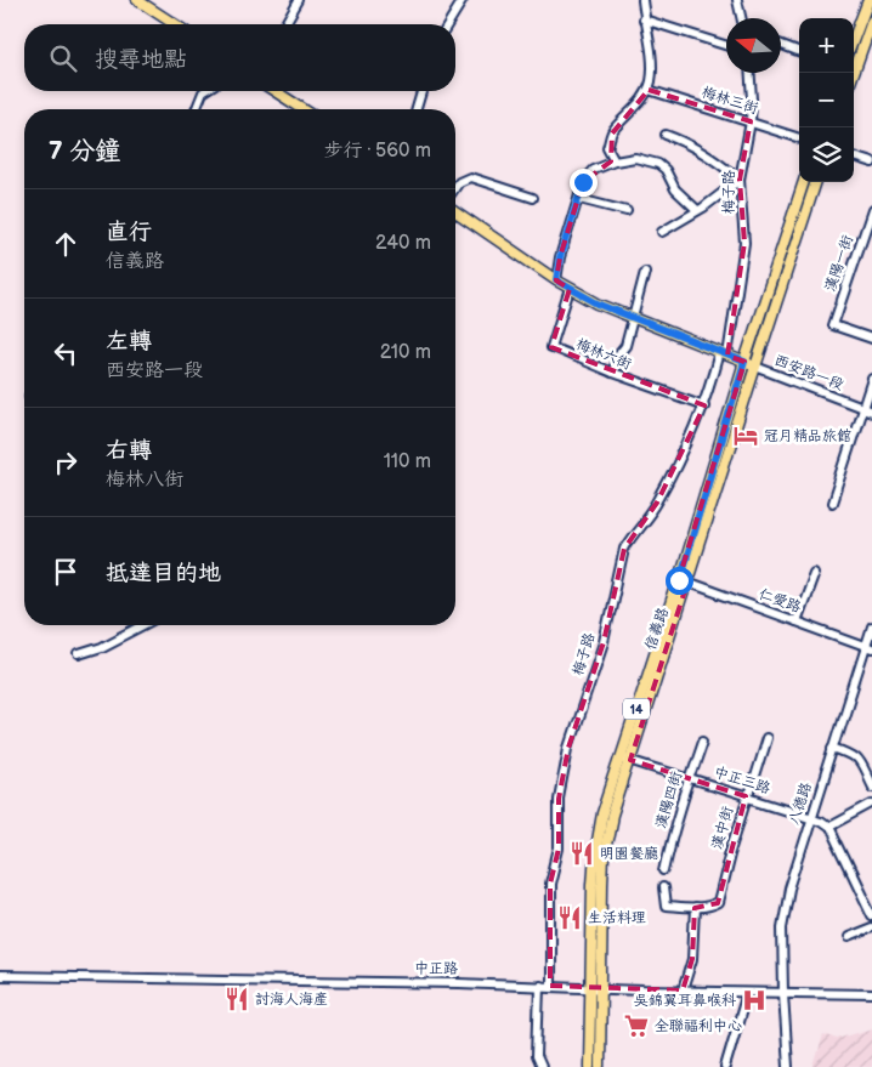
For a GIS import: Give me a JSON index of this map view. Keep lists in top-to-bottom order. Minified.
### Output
{"streets":{"main road":["西安路一段","信義路","14"],"street":["梅林三街","梅子路","漢陽一街","梅林六街","仁愛路","中正三路","漢陽四街","八德路","漢中街","中正路"]},"crossings":[["梅林三街","梅子路"],["梅子路","梅林六街"],["梅子路","西安路一段"],["梅子路","中正路"],["梅林六街","西安路一段"],["西安路一段","信義路"],["仁愛路","信義路"],["仁愛路","八德路"],["信義路","中正三路"],["信義路","中正路"],["中正三路","漢陽四街"],["中正三路","八德路"],["中正三路","漢中街"],["八德路","中正路"]],"places":{"hotel":["冠月精品旅館"],"restaurant":["明園餐廳","生活料理","討海人海產"],"hospital":["吳錦翼耳鼻喉科"],"supermarket":["全聯福利中心"]},"north":"left","page":{"map_buttons":["+","−"],"search":"搜尋地點","heading":["7 分鐘","步行 · 560 m"],"list":[["直行","信義路","240 m"],["左轉","西安路一段","210 m"],["右轉","梅林八街","110 m"],"抵達目的地"]}}
